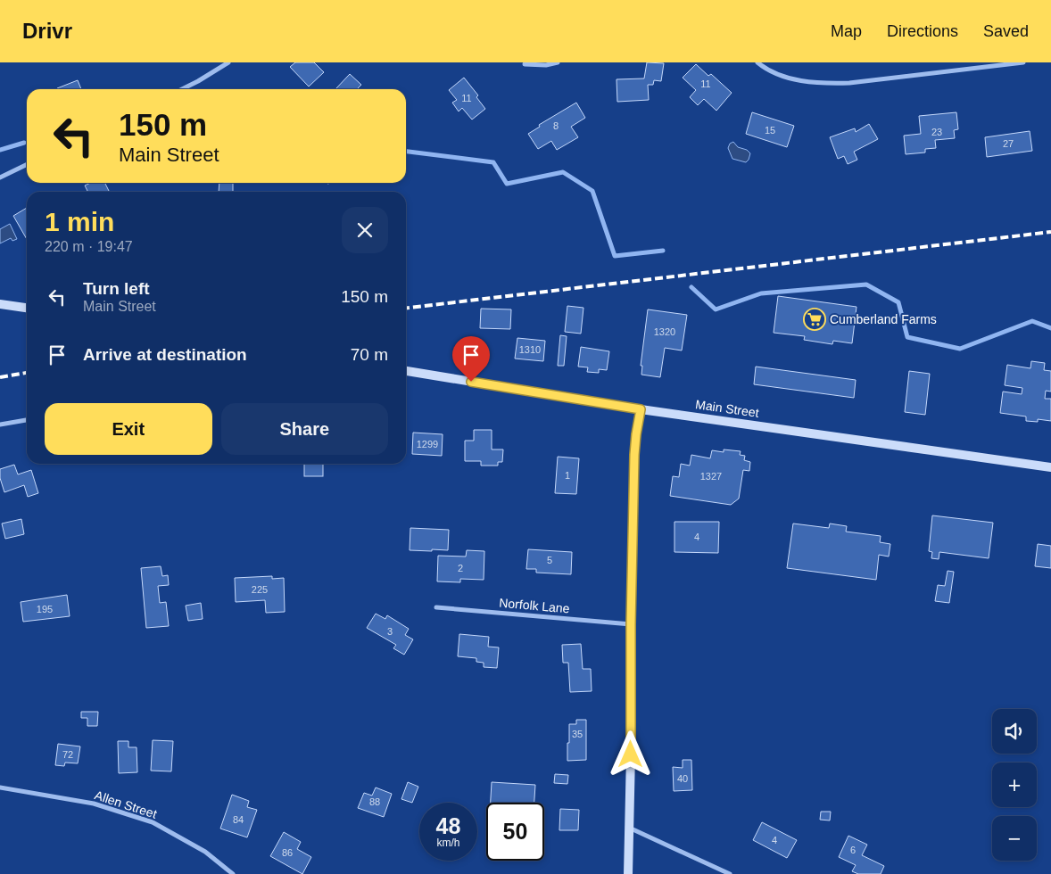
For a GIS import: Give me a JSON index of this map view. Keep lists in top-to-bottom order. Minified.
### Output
{"streets":{"main road":["Main Street"],"street":["Norfolk Lane","Allen Street"]},"places":{"supermarket":["Cumberland Farms"]},"house_numbers":["11","11","8","15","23","27","1320","1310","1299","1","1327","4","5","2","225","195","3","35","72","40","88","84","4","6","86"],"page":{"header":"Drivr","nav":["Map","Directions","Saved"],"turn":["150 m","Main Street"],"heading":["1 min","220 m · 19:47"],"list":[{"name":"Turn left","note":"Main Street","value":"150 m"},{"name":"Arrive at destination","value":"70 m"}],"buttons":["Exit","Share"],"map_buttons":["+","−"],"speed":"48 km/h","limit":"50"}}
